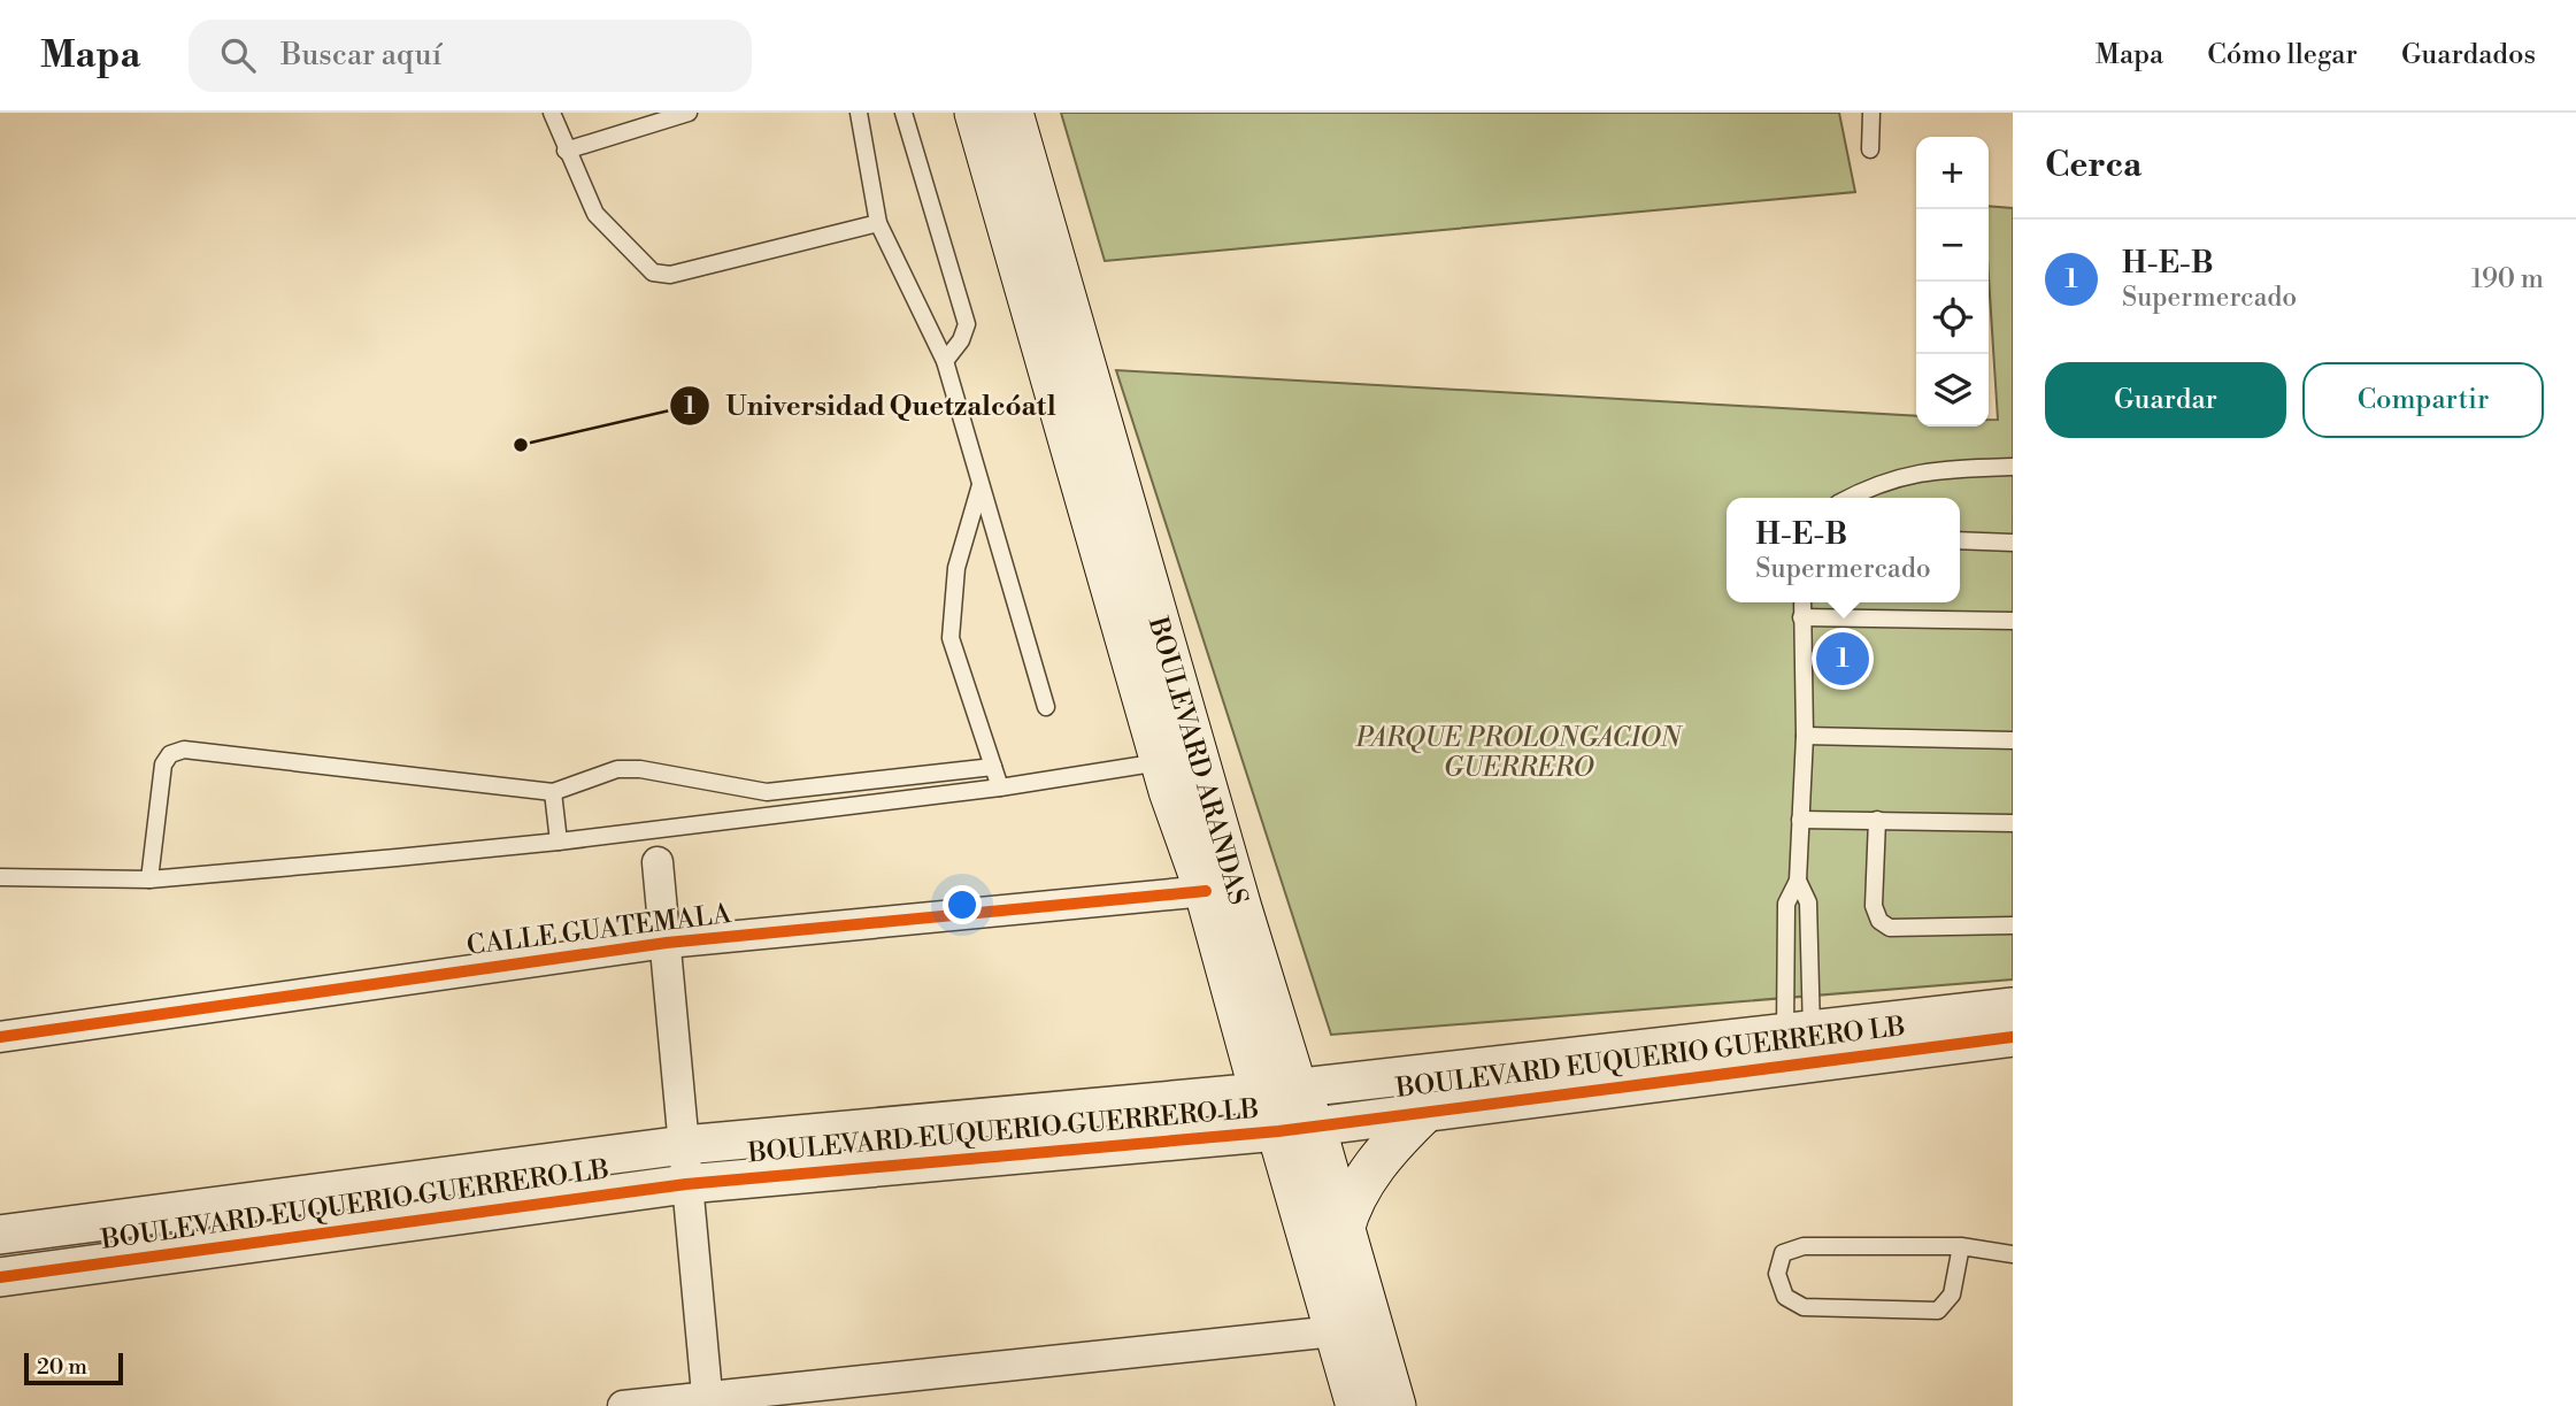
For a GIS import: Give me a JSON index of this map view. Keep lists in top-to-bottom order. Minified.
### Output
{"streets":{"main road":["BOULEVARD ARANDAS"],"street":["CALLE GUATEMALA","BOULEVARD EUQUERIO GUERRERO LB"]},"crossings":[["BOULEVARD ARANDAS","CALLE GUATEMALA"],["BOULEVARD ARANDAS","BOULEVARD EUQUERIO GUERRERO LB"]],"parks":["PARQUE PROLONGACION GUERRERO"],"places":["Universidad Quetzalcóatl"],"scale_bar":"20 m","page":{"header":"Mapa","search":"Buscar aquí","nav":["Mapa","Cómo llegar","Guardados"],"heading":"Cerca","map_buttons":["+","−"],"list":[{"mark":"1","name":"H-E-B","note":"Supermercado","value":"190 m"}],"buttons":["Guardar","Compartir"],"popup":["H-E-B","Supermercado"],"pins":"1","scale":"20 m"}}
